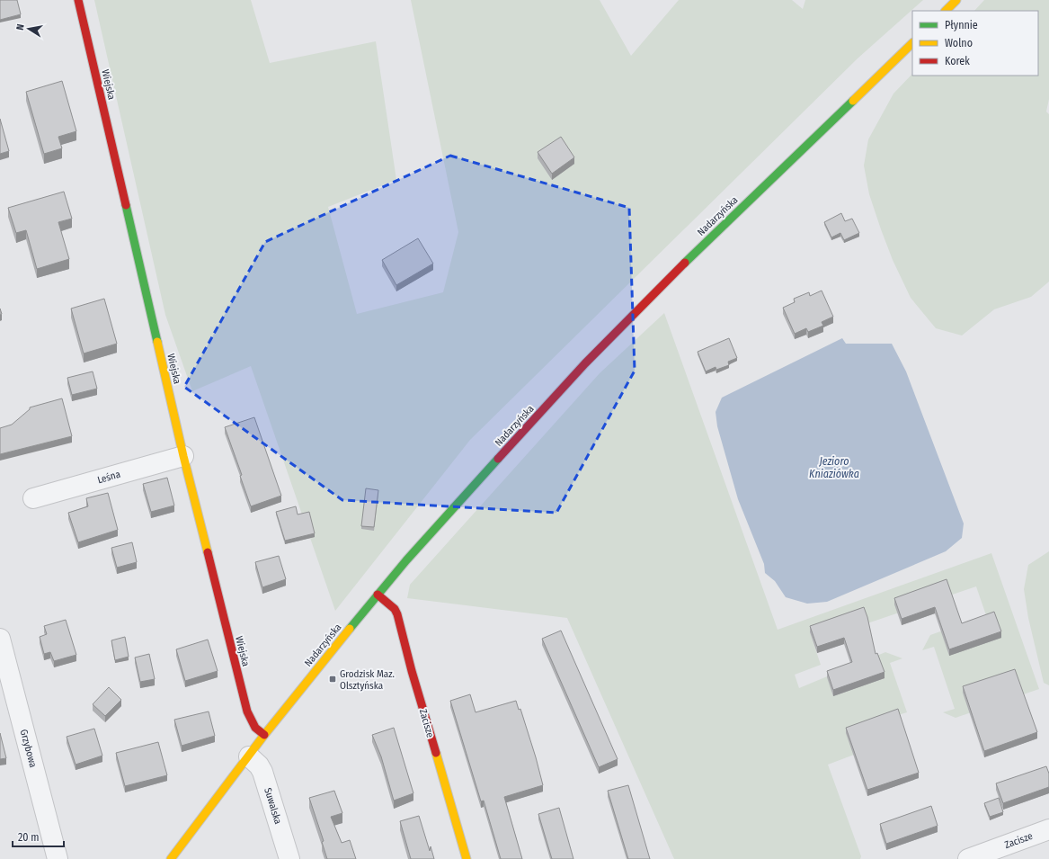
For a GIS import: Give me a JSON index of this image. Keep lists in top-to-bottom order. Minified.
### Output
{"streets":{"street":["Wiejska","Nadarzyńska","Leśna","Zacisze","Grzybowa","Suwalska"]},"crossings":[["Wiejska","Nadarzyńska"],["Wiejska","Leśna"],["Nadarzyńska","Zacisze"],["Nadarzyńska","Suwalska"]],"water":["Jezioro Kniaziówka"],"places":{"transit":["Grodzisk Maz. Olsztyńska"]},"legend":["Płynnie","Wolno","Korek"],"scale_bar":"20 m","north":"left"}
